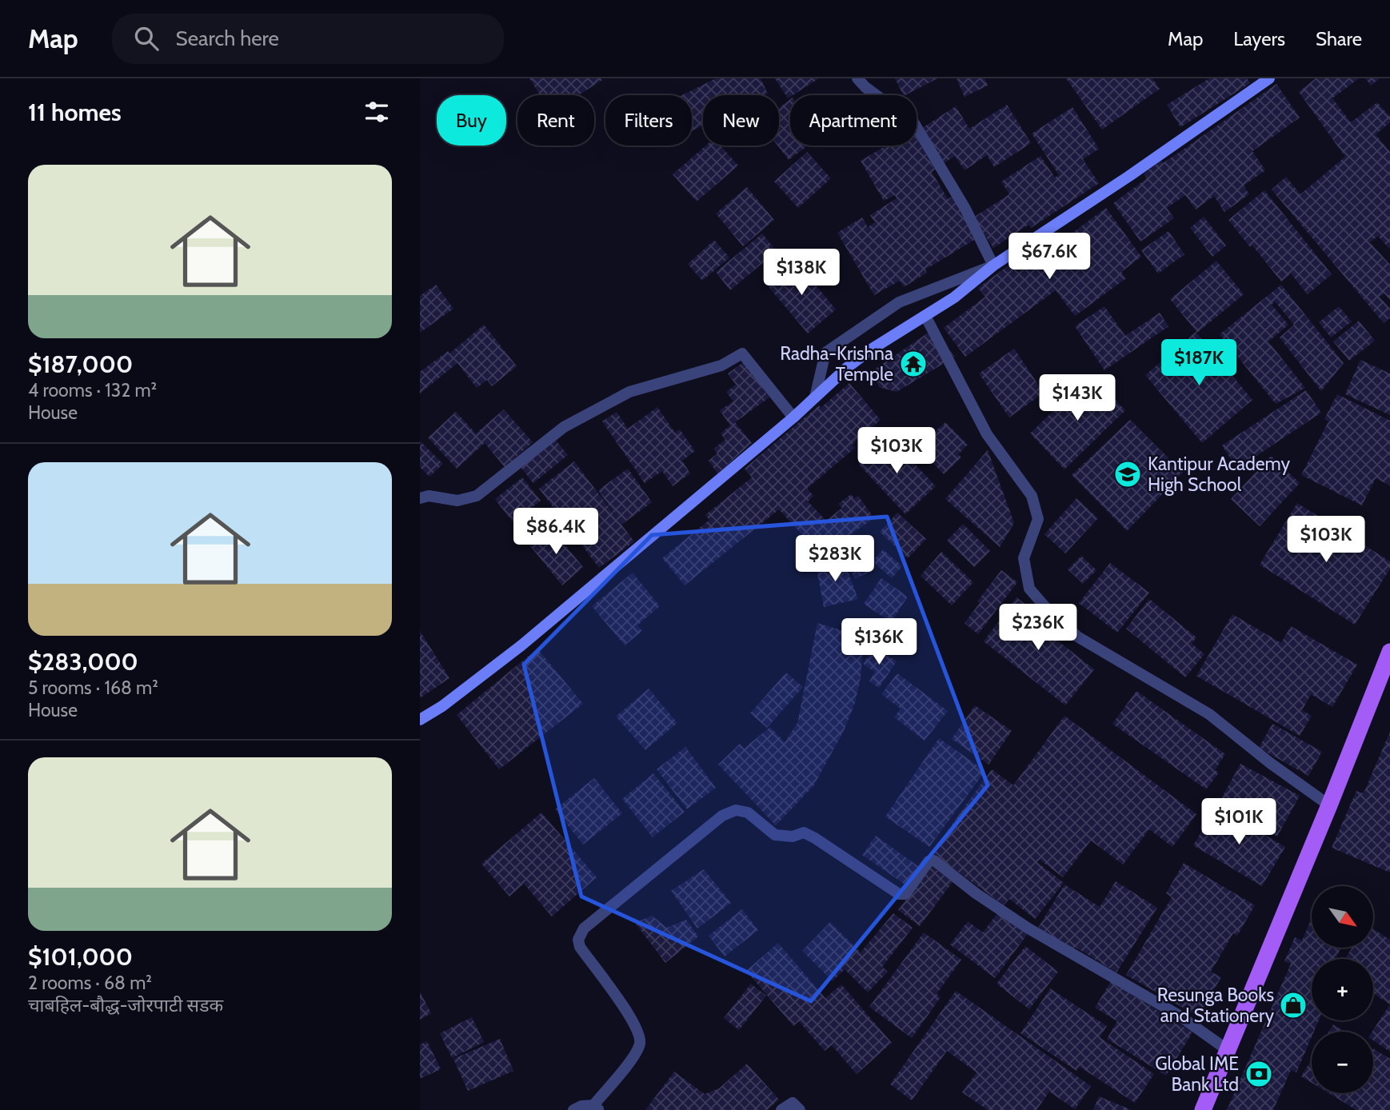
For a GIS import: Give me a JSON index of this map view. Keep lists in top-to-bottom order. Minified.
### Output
{"places":{"temple":["Radha-Krishna Temple"],"school or university":["Kantipur Academy High School"],"shop":["Resunga Books and Stationery"],"bank":["Global IME Bank Ltd"]},"north":"bottom right","page":{"header":"Map","search":"Search here","nav":["Map","Layers","Share"],"heading":"11 homes","chip":["Buy","Rent","Filters","New","Apartment"],"list":[{"name":"$187,000","note":"4 rooms · 132 m² · House"},{"name":"$283,000","note":"5 rooms · 168 m² · House"},{"name":"$101,000","note":"2 rooms · 68 m² · चाबहिल-बौद्ध-जोरपाटी सडक"}],"price":["$67.6K","$138K","$187K","$143K","$103K","$86.4K","$103K","$283K","$236K","$136K","$101K"],"map_buttons":["+","−"]}}
